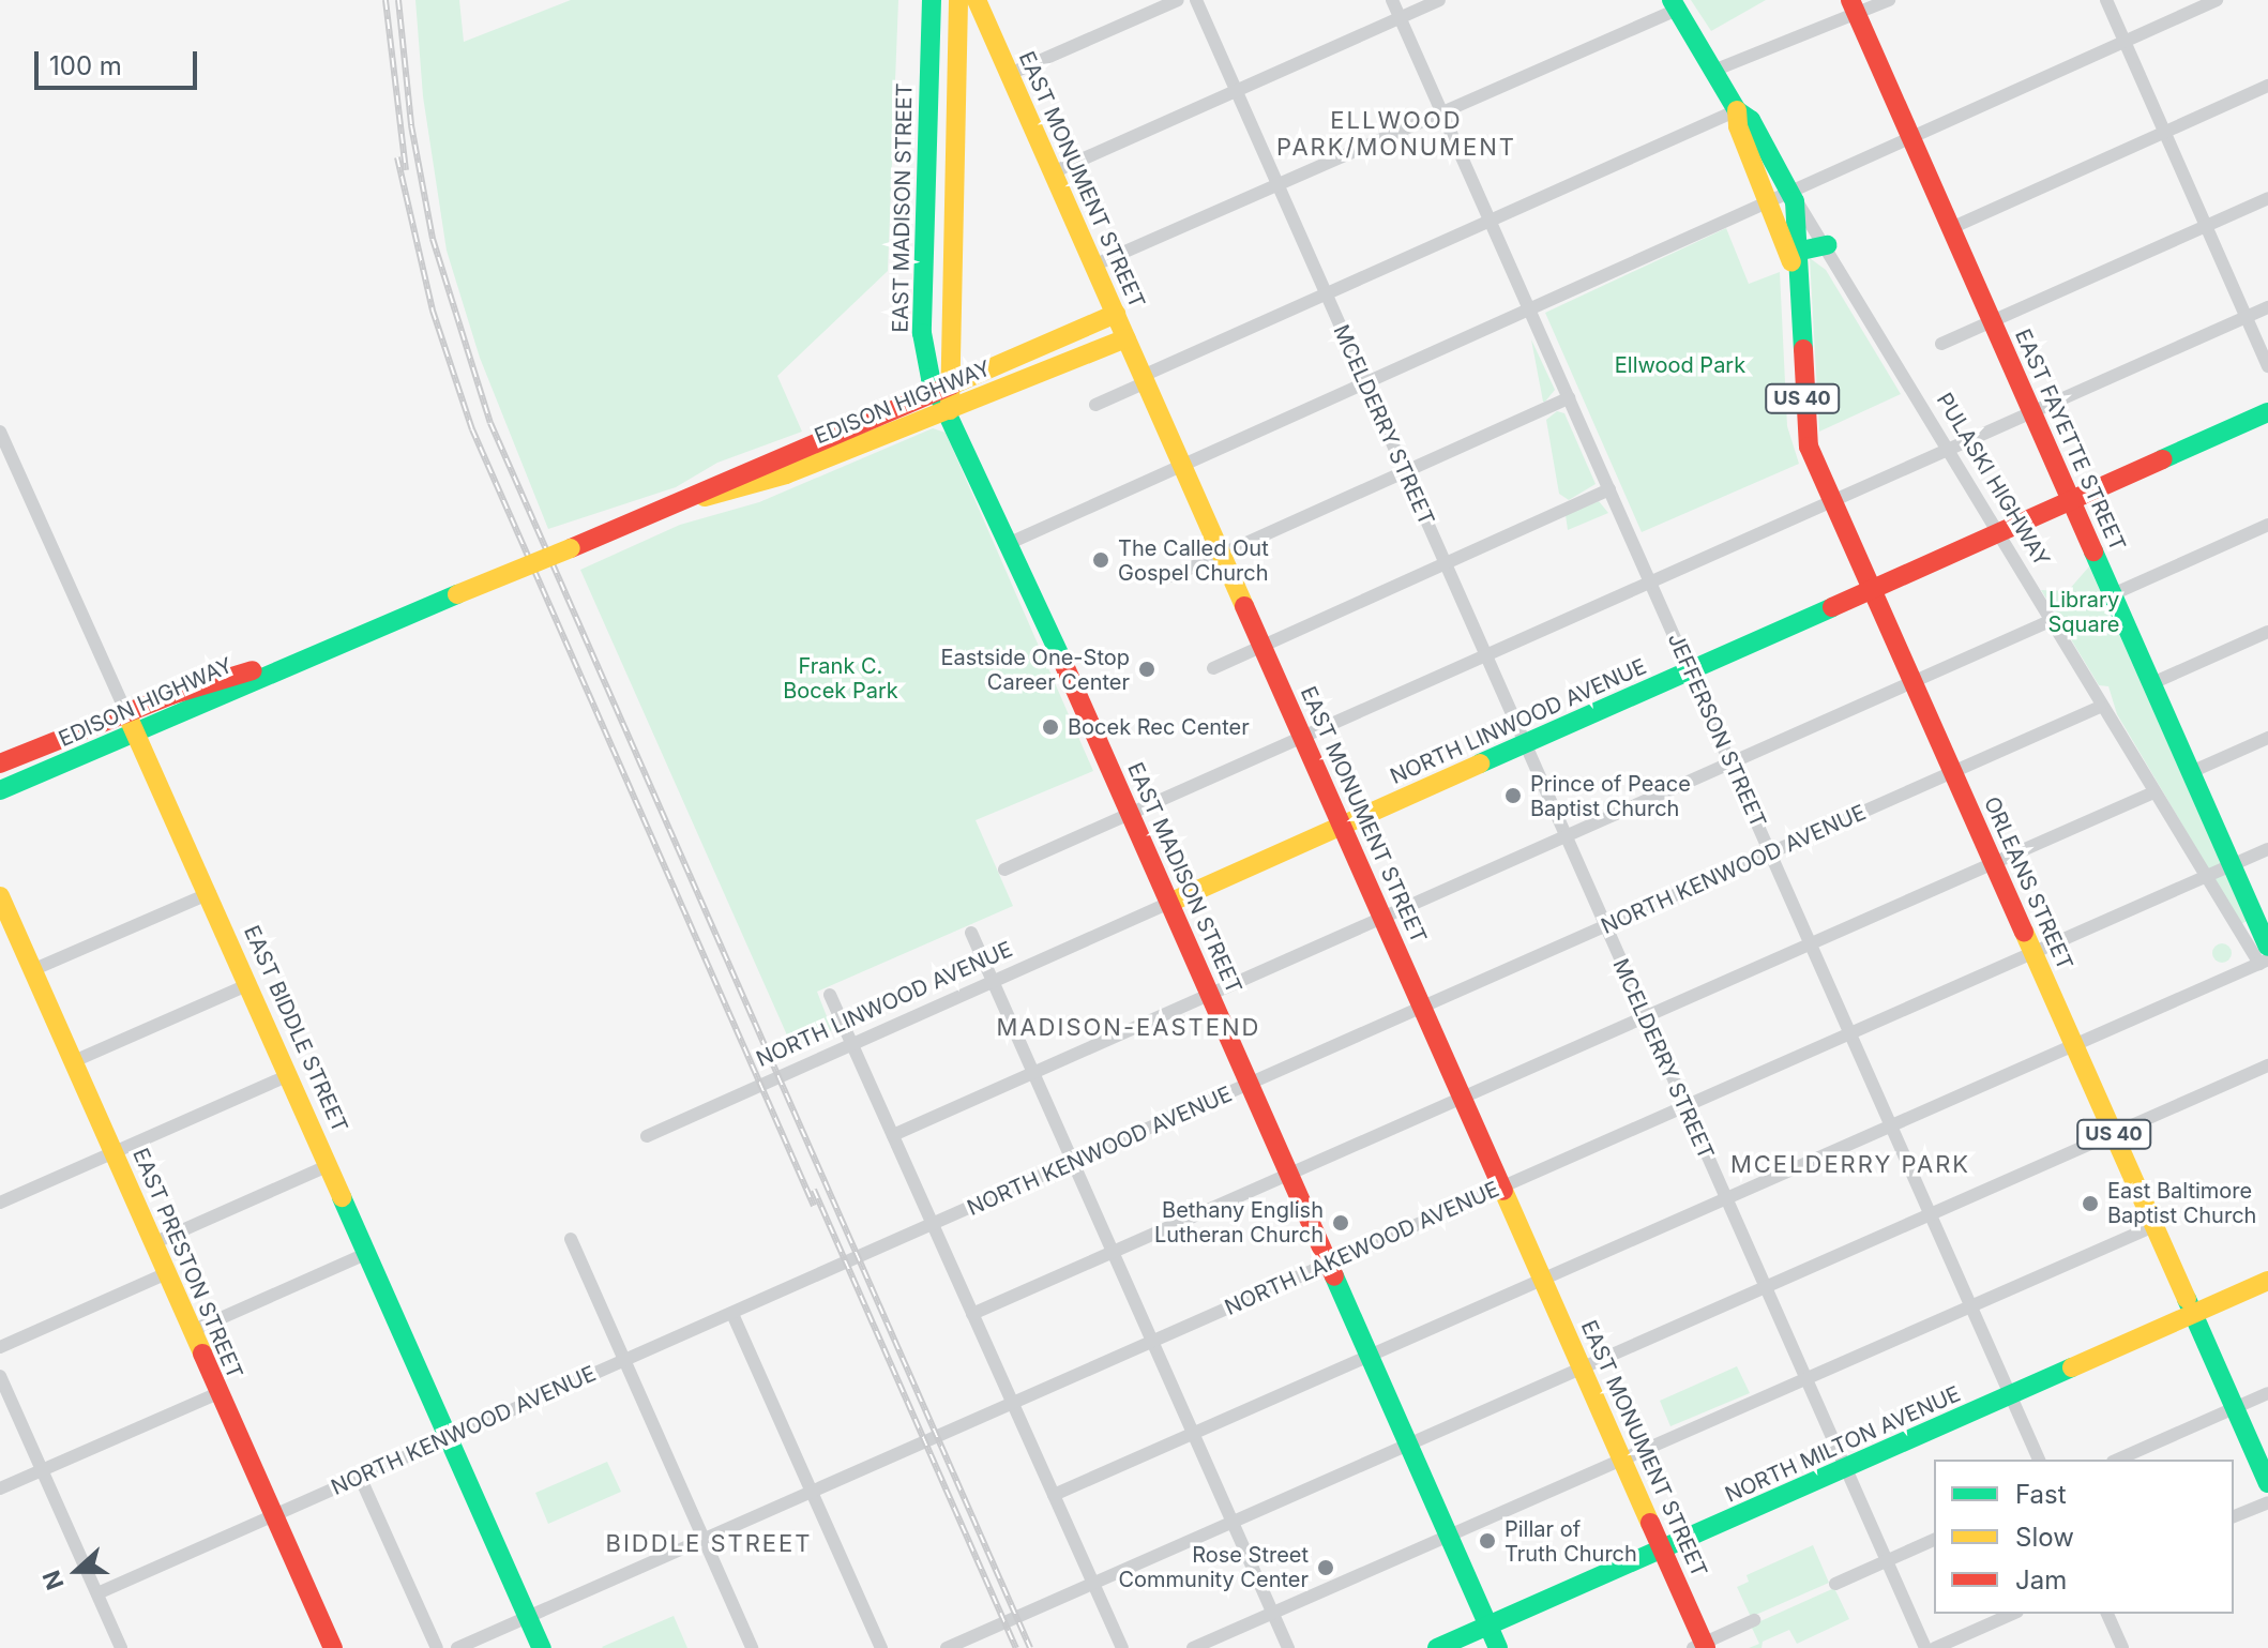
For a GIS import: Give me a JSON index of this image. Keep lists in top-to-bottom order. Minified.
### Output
{"streets":{"main road":["EAST MONUMENT STREET","EAST MADISON STREET","US 40","EDISON HIGHWAY","EAST FAYETTE STREET","PULASKI HIGHWAY","NORTH LINWOOD AVENUE","ORLEANS STREET","EAST BIDDLE STREET","EAST PRESTON STREET","NORTH MILTON AVENUE"],"street":["MCELDERRY STREET","JEFFERSON STREET","NORTH KENWOOD AVENUE","NORTH LAKEWOOD AVENUE"]},"crossings":[["EAST MONUMENT STREET","EDISON HIGHWAY"],["EAST MONUMENT STREET","NORTH LINWOOD AVENUE"],["EAST MONUMENT STREET","NORTH KENWOOD AVENUE"],["EAST MONUMENT STREET","NORTH LAKEWOOD AVENUE"],["EAST MONUMENT STREET","NORTH MILTON AVENUE"],["EAST MADISON STREET","EDISON HIGHWAY"],["EAST MADISON STREET","NORTH LINWOOD AVENUE"],["EAST MADISON STREET","NORTH KENWOOD AVENUE"],["EAST MADISON STREET","NORTH LAKEWOOD AVENUE"],["EAST MADISON STREET","NORTH MILTON AVENUE"],["EDISON HIGHWAY","EAST BIDDLE STREET"],["MCELDERRY STREET","NORTH LINWOOD AVENUE"],["MCELDERRY STREET","NORTH KENWOOD AVENUE"],["MCELDERRY STREET","NORTH LAKEWOOD AVENUE"],["MCELDERRY STREET","NORTH MILTON AVENUE"],["EAST FAYETTE STREET","PULASKI HIGHWAY"],["EAST FAYETTE STREET","NORTH LINWOOD AVENUE"],["EAST FAYETTE STREET","NORTH LAKEWOOD AVENUE"],["PULASKI HIGHWAY","NORTH LINWOOD AVENUE"],["PULASKI HIGHWAY","NORTH KENWOOD AVENUE"],["PULASKI HIGHWAY","ORLEANS STREET"],["PULASKI HIGHWAY","NORTH LAKEWOOD AVENUE"],["NORTH LINWOOD AVENUE","JEFFERSON STREET"],["NORTH LINWOOD AVENUE","ORLEANS STREET"],["JEFFERSON STREET","NORTH KENWOOD AVENUE"],["JEFFERSON STREET","NORTH LAKEWOOD AVENUE"],["JEFFERSON STREET","NORTH MILTON AVENUE"],["NORTH KENWOOD AVENUE","ORLEANS STREET"],["NORTH KENWOOD AVENUE","EAST BIDDLE STREET"],["NORTH KENWOOD AVENUE","EAST PRESTON STREET"],["ORLEANS STREET","NORTH LAKEWOOD AVENUE"],["ORLEANS STREET","NORTH MILTON AVENUE"],["EAST BIDDLE STREET","NORTH LAKEWOOD AVENUE"]],"districts":["ELLWOOD PARK/MONUMENT","MADISON-EASTEND","MCELDERRY PARK","BIDDLE STREET"],"parks":["Ellwood Park","Library Square","Frank C. Bocek Park"],"places":["The Called Out Gospel Church","Eastside One-Stop Career Center","Bocek Rec Center","Prince of Peace Baptist Church","East Baltimore Baptist Church","Bethany English Lutheran Church","Pillar of Truth Church","Rose Street Community Center"],"legend":["Fast","Slow","Jam"],"scale_bar":"100 m","north":"left"}
